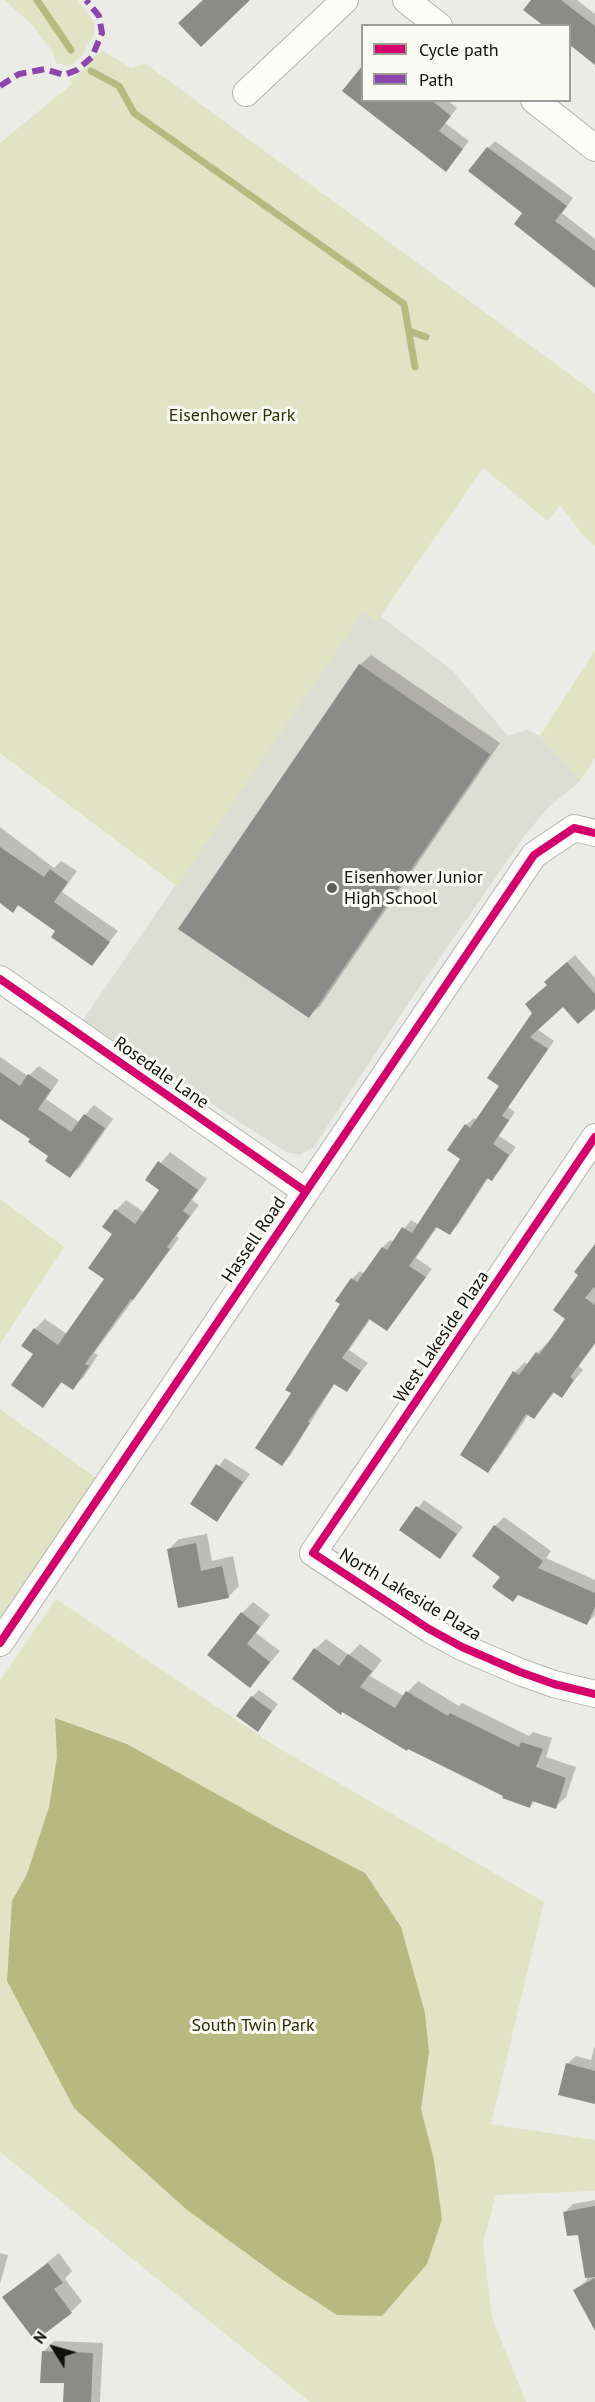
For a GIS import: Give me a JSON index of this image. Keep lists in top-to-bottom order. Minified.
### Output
{"streets":{"street":["Rosedale Lane","Hassell Road","West Lakeside Plaza","North Lakeside Plaza"]},"crossings":[["Rosedale Lane","Hassell Road"],["West Lakeside Plaza","North Lakeside Plaza"]],"parks":["Eisenhower Park","South Twin Park"],"places":["Eisenhower Junior High School"],"legend":["Cycle path","Path"],"north":"top left"}
